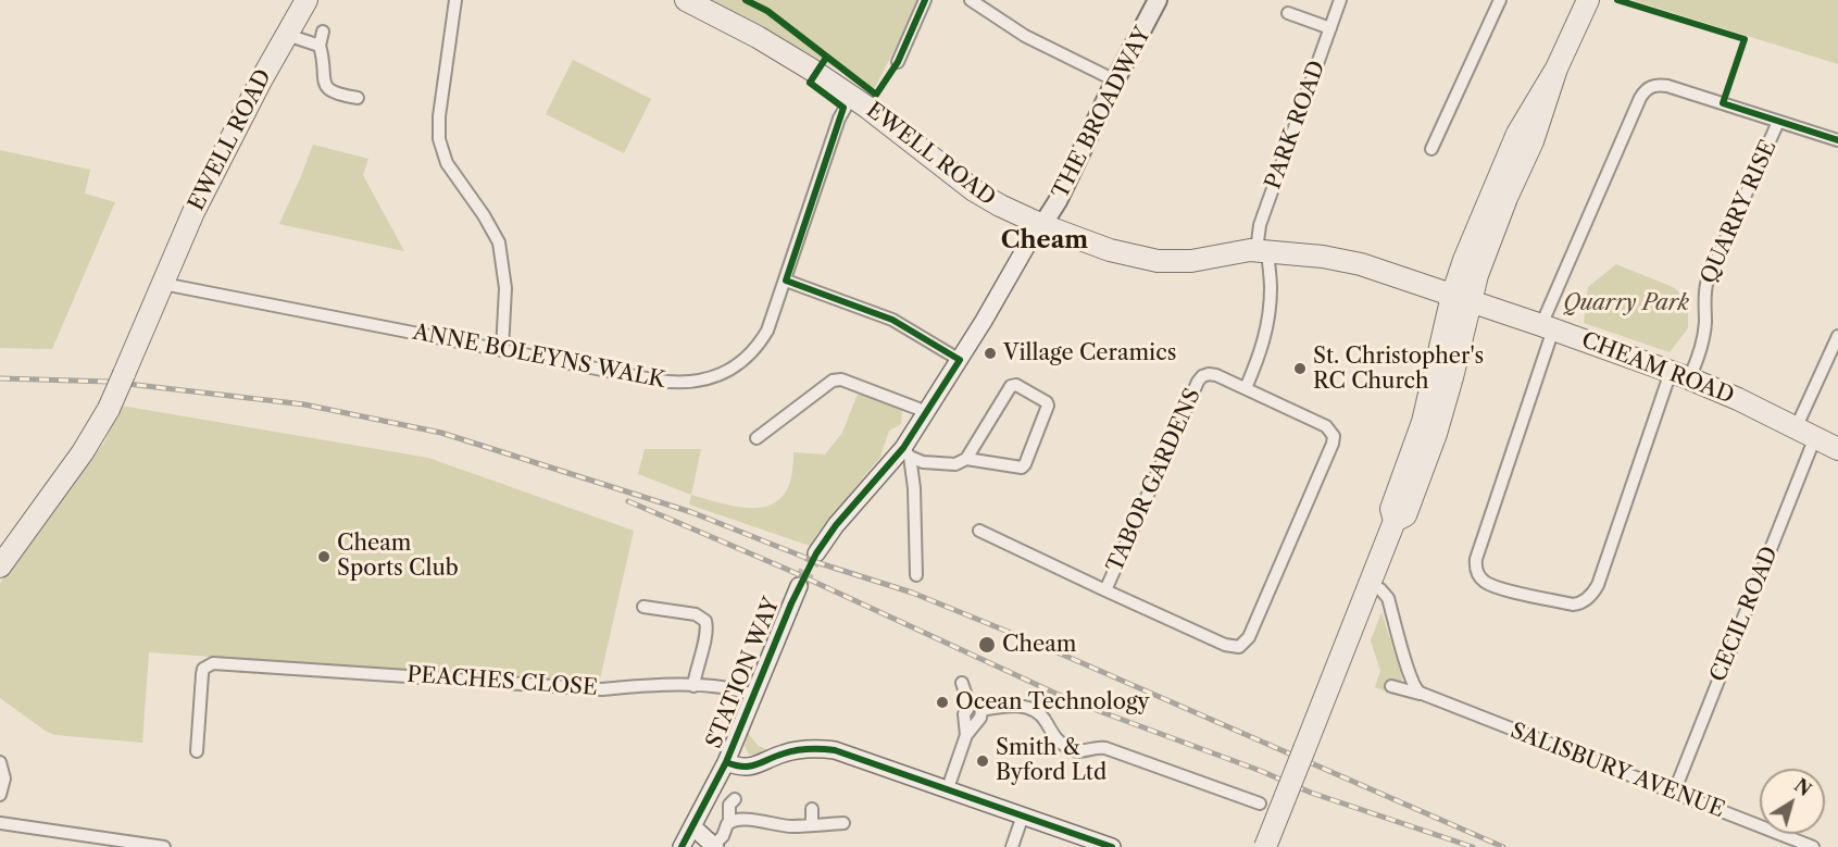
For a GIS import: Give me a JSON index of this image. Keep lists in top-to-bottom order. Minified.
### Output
{"streets":{"highway":["EWELL ROAD","CHEAM ROAD"],"main road":["THE BROADWAY"],"street":["PARK ROAD","QUARRY RISE","ANNE BOLEYNS WALK","TABOR GARDENS","CECIL ROAD","STATION WAY","PEACHES CLOSE","SALISBURY AVENUE"]},"crossings":[["THE BROADWAY","EWELL ROAD"],["PARK ROAD","EWELL ROAD"],["PARK ROAD","CHEAM ROAD"],["PARK ROAD","TABOR GARDENS"],["EWELL ROAD","ANNE BOLEYNS WALK"],["EWELL ROAD","CHEAM ROAD"],["QUARRY RISE","CHEAM ROAD"],["CHEAM ROAD","CECIL ROAD"],["CECIL ROAD","SALISBURY AVENUE"],["STATION WAY","PEACHES CLOSE"]],"districts":["Cheam"],"parks":["Quarry Park"],"places":["Village Ceramics","St. Christopher's RC Church","Cheam Sports Club","Cheam","Ocean Technology","Smith & Byford Ltd"],"north":"top right"}
